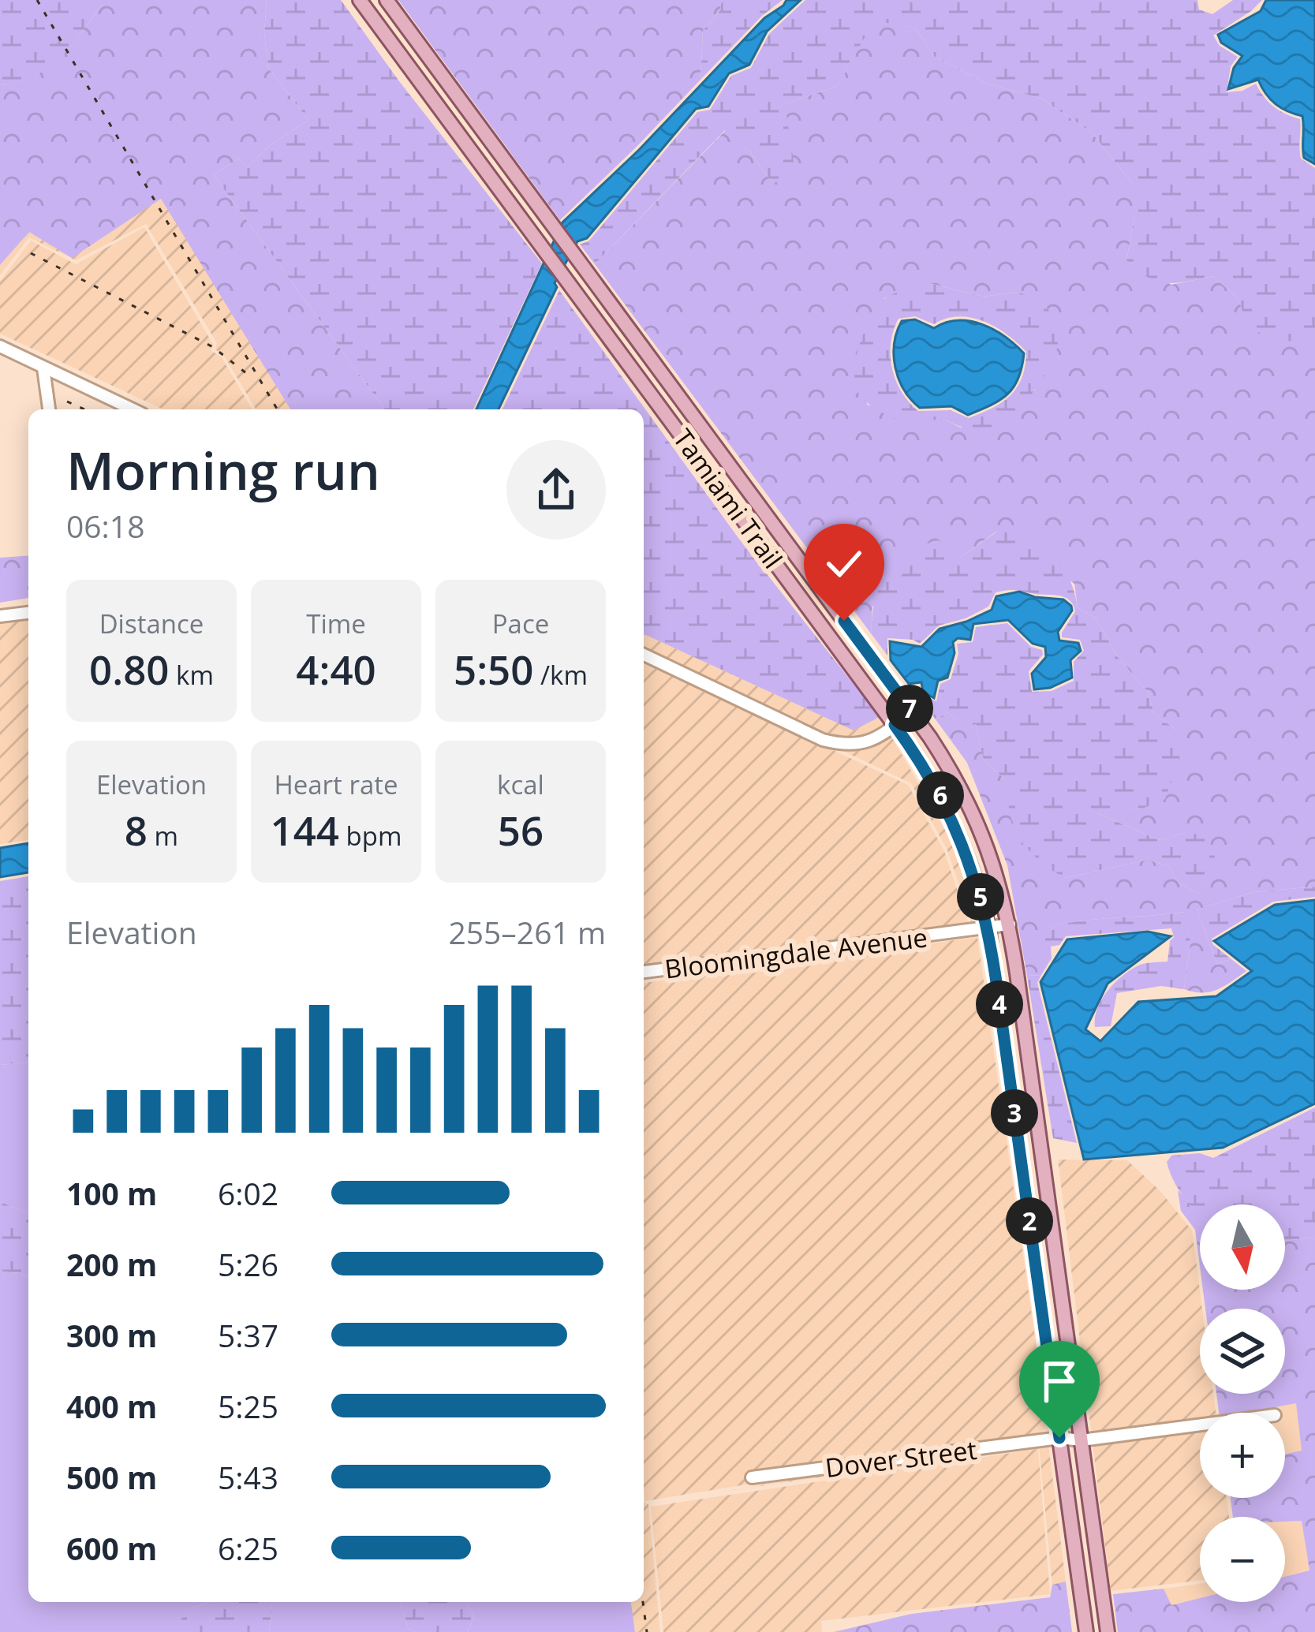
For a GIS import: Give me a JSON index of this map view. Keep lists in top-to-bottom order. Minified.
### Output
{"streets":{"main road":["Tamiami Trail"],"street":["Bloomingdale Avenue","Dover Street"]},"crossings":[["Tamiami Trail","Bloomingdale Avenue"],["Tamiami Trail","Dover Street"]],"north":"bottom","page":{"heading":["Morning run","06:18"],"stats":[["Distance","0.80 km"],["Time","4:40"],["Pace","5:50 /km"],["Elevation","8 m"],["Heart rate","144 bpm"],["kcal","56"]],"pins":["7","6","5","4","3","2"],"chart":["Elevation","255–261 m"],"list":[{"name":"100 m","note":"6:02"},{"name":"200 m","note":"5:26"},{"name":"300 m","note":"5:37"},{"name":"400 m","note":"5:25"},{"name":"500 m","note":"5:43"},{"name":"600 m","note":"6:25"}],"map_buttons":["+","−"]}}
